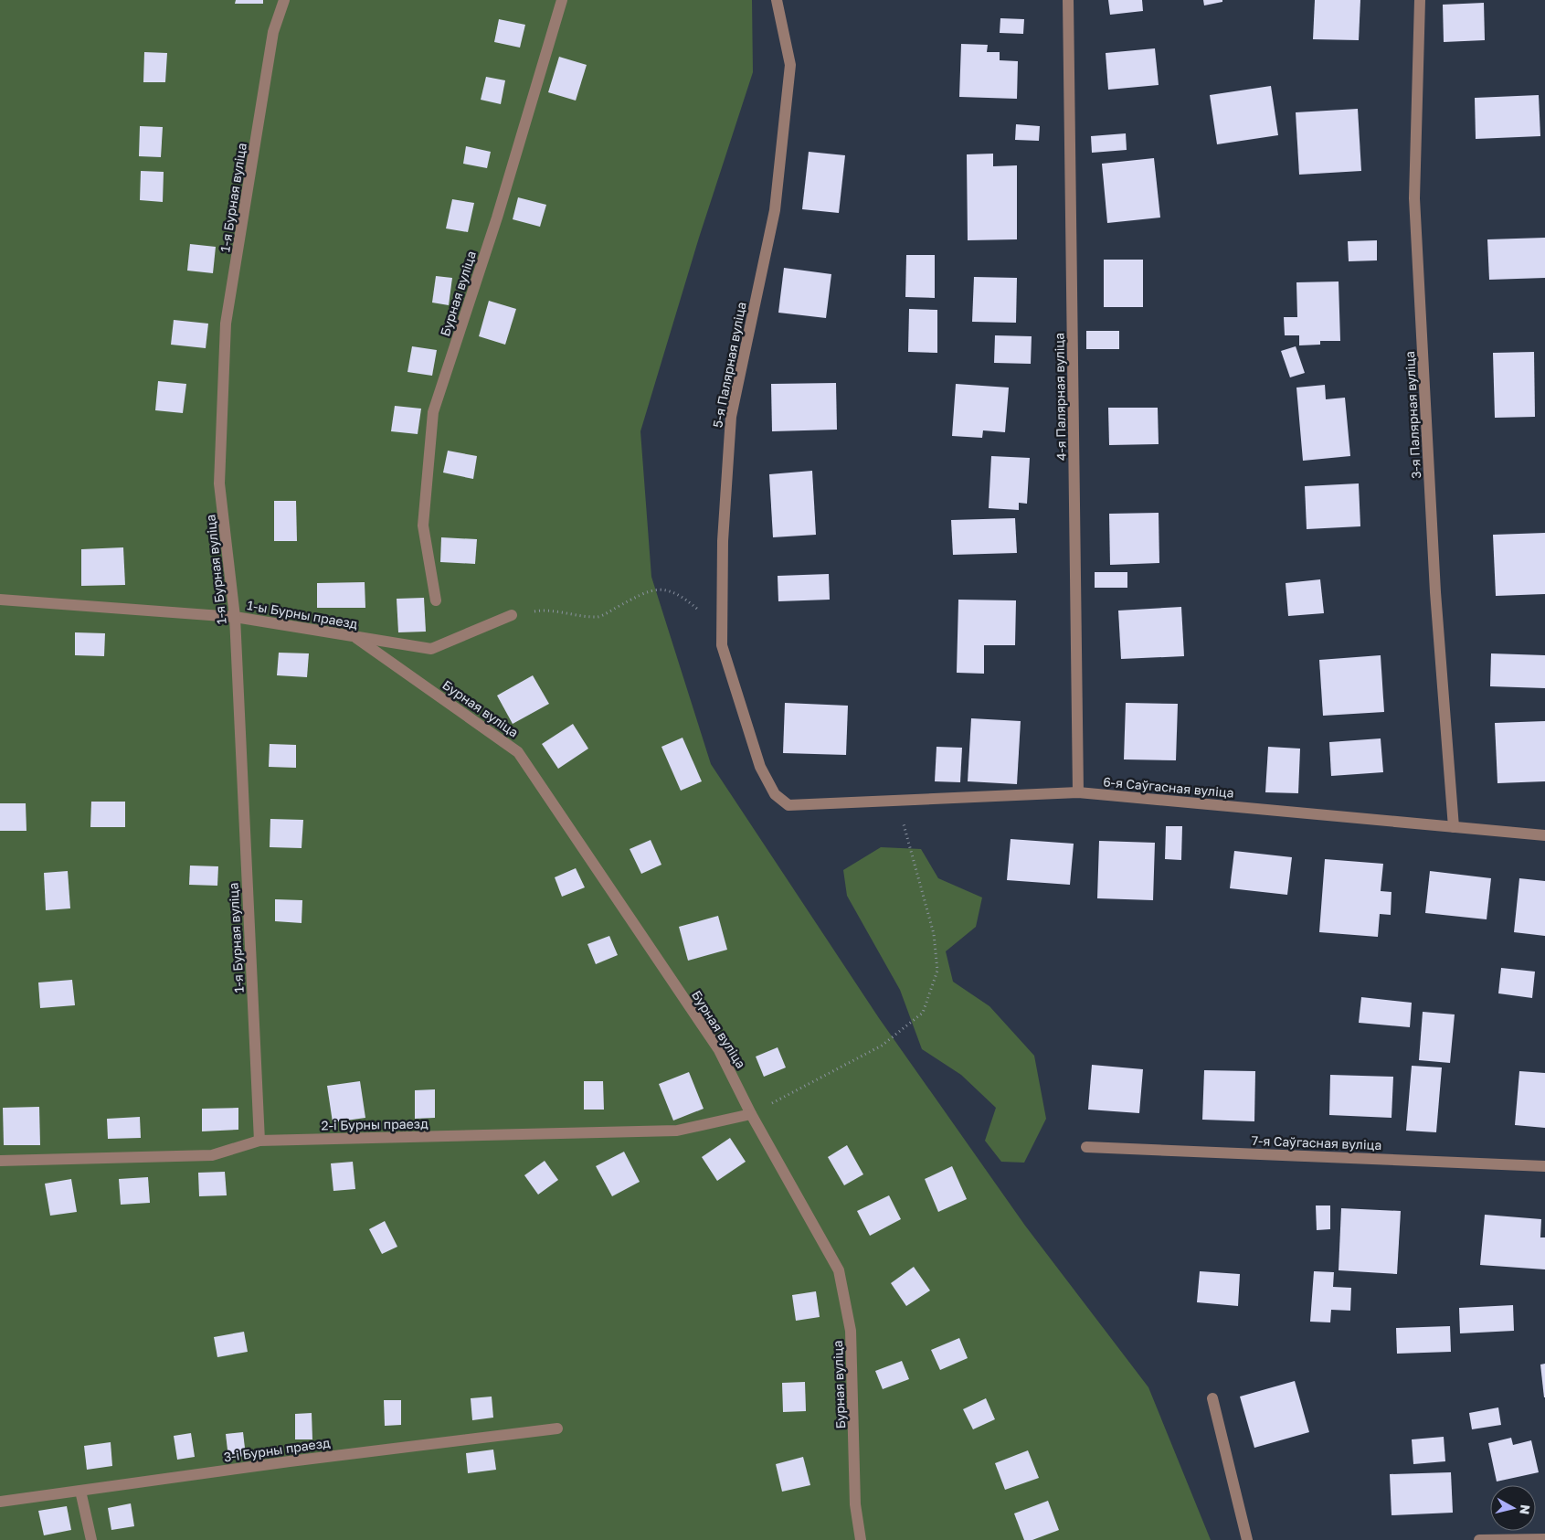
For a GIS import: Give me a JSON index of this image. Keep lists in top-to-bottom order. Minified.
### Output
{"streets":{"street":["1-я Бурная вуліца","Бурная вуліца","5-я Палярная вуліца","4-я Палярная вуліца","3-я Палярная вуліца","1-ы Бурны праезд","6-я Саўгасная вуліца","2-і Бурны праезд","7-я Саўгасная вуліца","3-і Бурны праезд"]},"crossings":[["1-я Бурная вуліца","1-ы Бурны праезд"],["1-я Бурная вуліца","2-і Бурны праезд"],["Бурная вуліца","1-ы Бурны праезд"],["Бурная вуліца","2-і Бурны праезд"],["5-я Палярная вуліца","6-я Саўгасная вуліца"],["4-я Палярная вуліца","6-я Саўгасная вуліца"],["3-я Палярная вуліца","6-я Саўгасная вуліца"]],"north":"right"}
